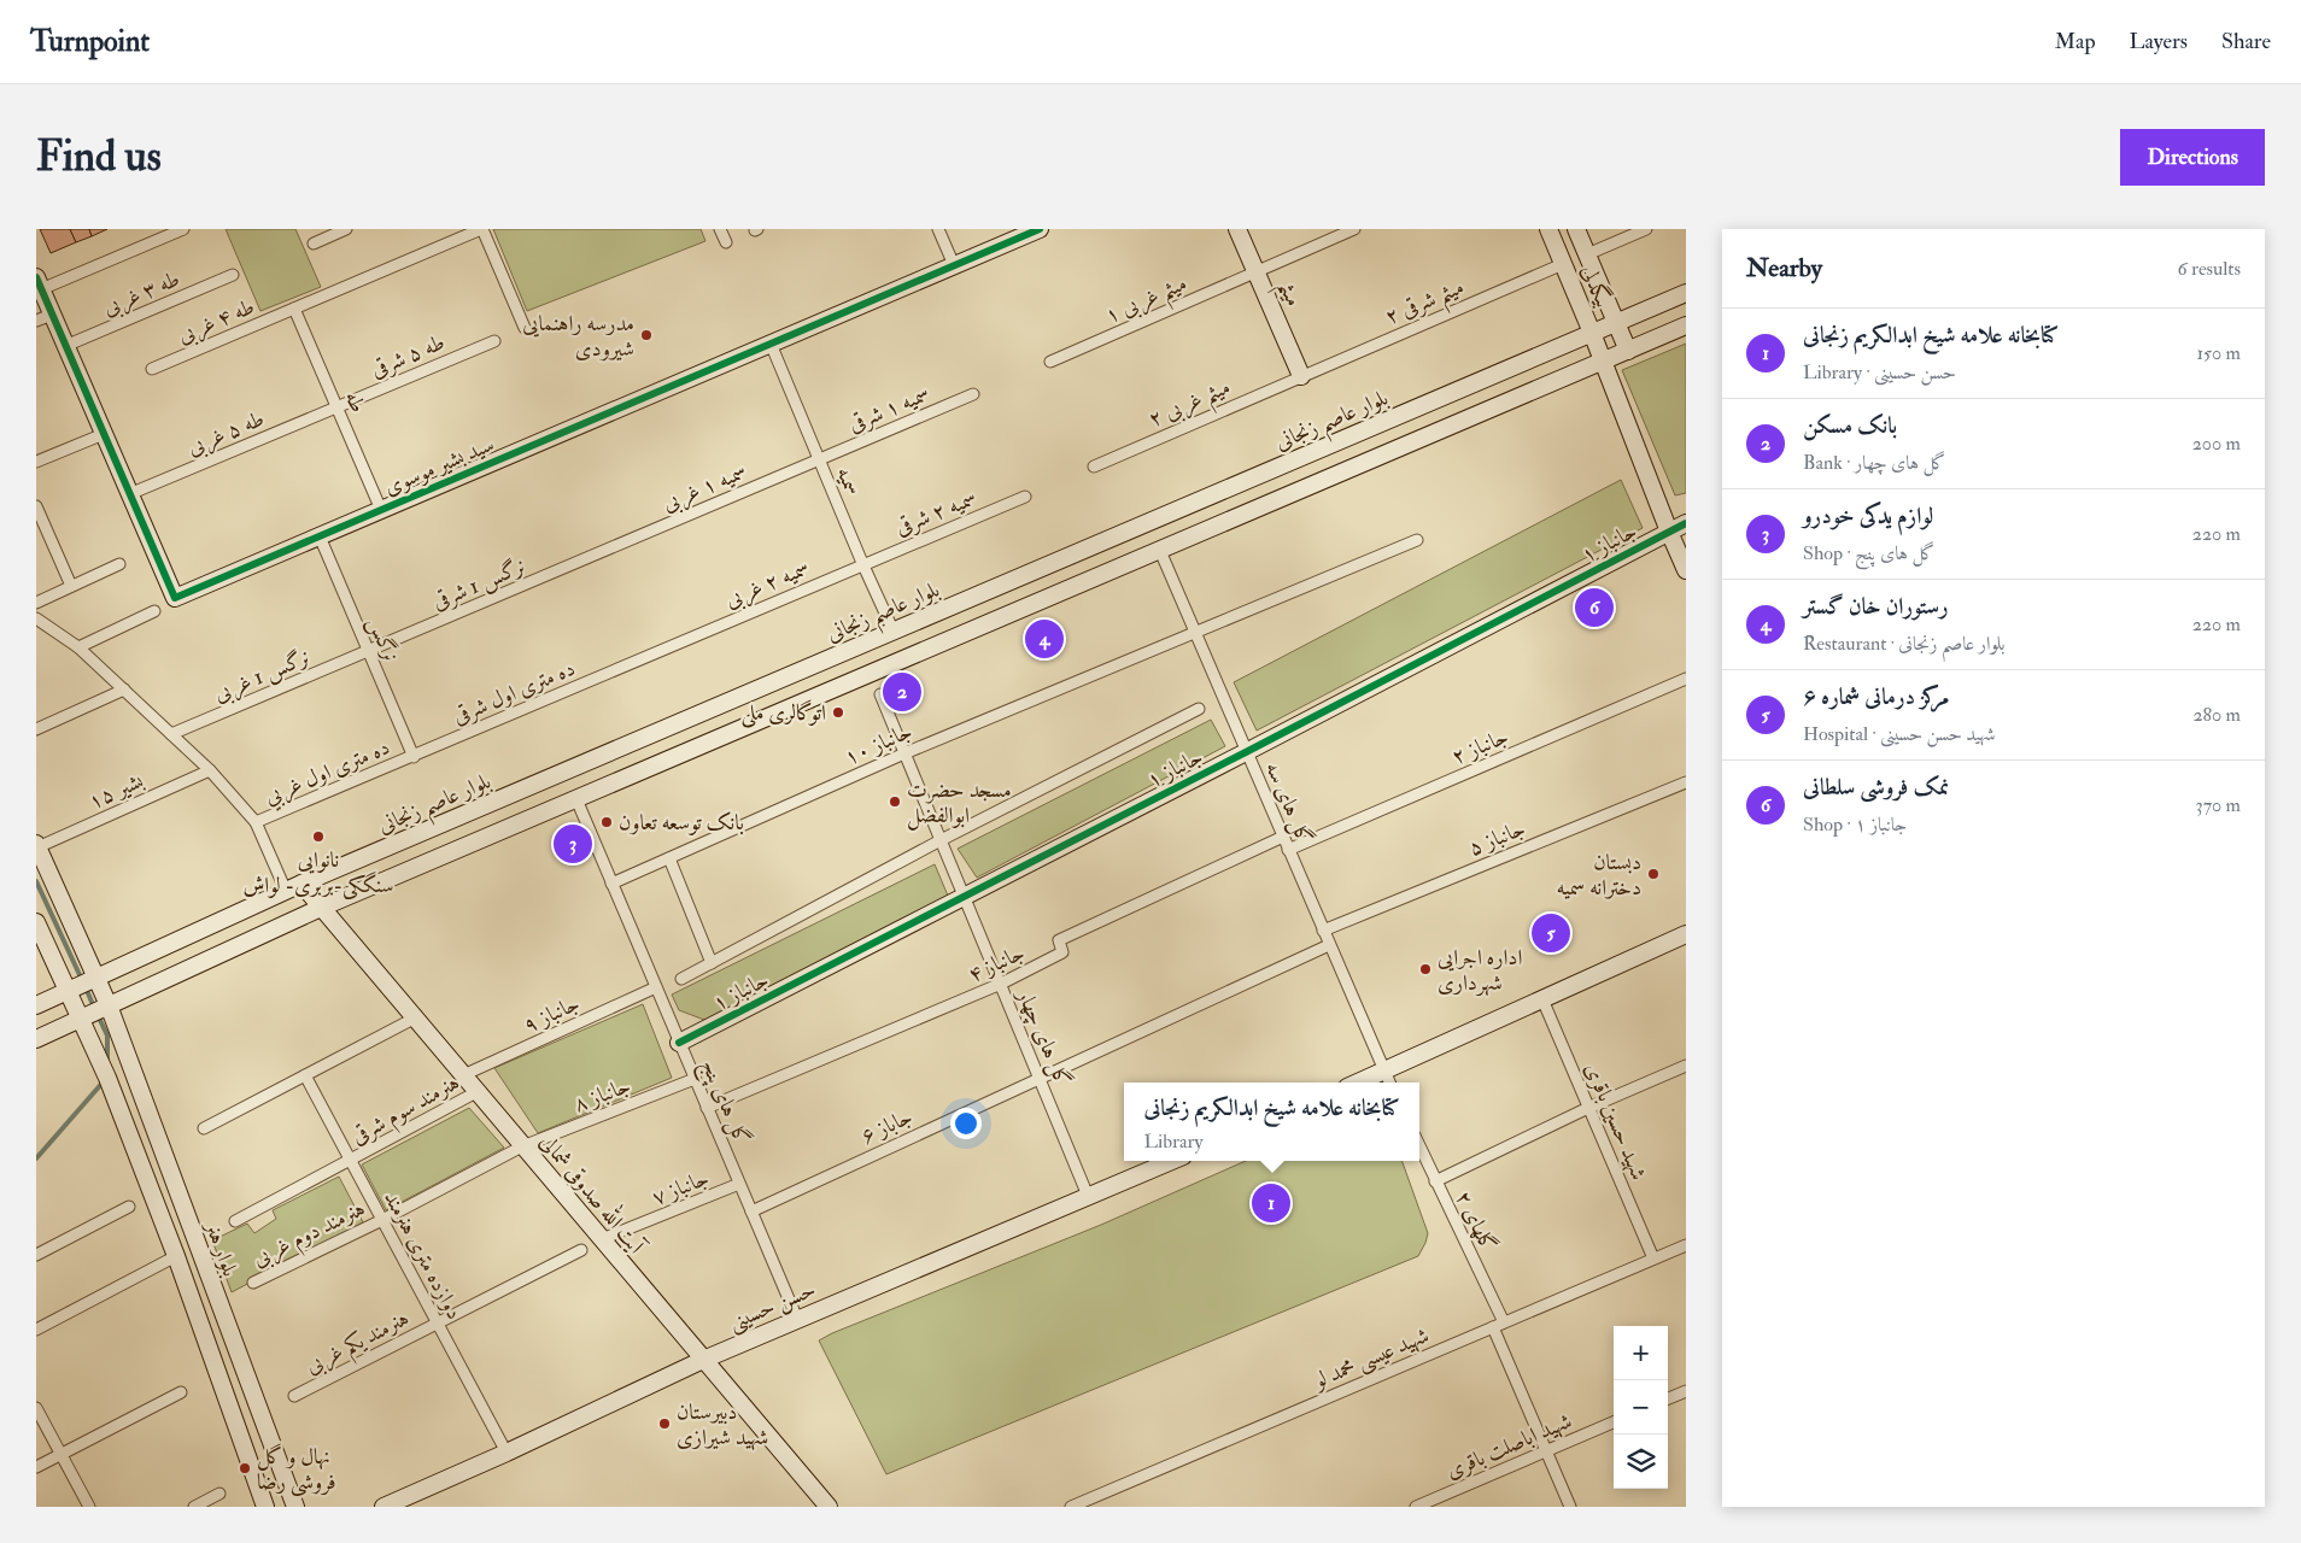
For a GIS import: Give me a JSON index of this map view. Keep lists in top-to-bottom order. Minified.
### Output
{"streets":{"main road":["بیگدلی","میثم","بلوار عاصم زنجانی","سید بشیر موسوی","جانباز ۱","آیت الله صدوقی شمالی","بلوار هنر","حسن حسینی"],"street":["طه ۳ غربی","میثم غربی ۱","میثم شرقی ۲","طه ۴ غربی","طه ۵ شرقی","طه","میثم غربی ۲","سمیه ۱ شرقی","طه ۵ غربی","سمیه","سمیه ۱ غربی","سمیه ۲ شرقی","نرگس 1 شرقی","سمیه ۲ غربی","نرگس","نرگس 1 غربی","ده متری اول شرقی","جانباز ۱۰","جانباز ۲","ده متری اول غربي","بشیر ۱۵","گل های سه","جانباز ۵","جانباز ۴","جانباز ۹","گل های چهار","جانباز ۸","گل های پنج","هنرمند سوم شرقی","شهید حسین باقری","جاباز ۶","جانباز ۷","گلهای ۲","هنرمند دوم غربی","دوازده متری هنرمند","هنرمند یکم غربی","شهید عیسی محمد لو","شهید اباصلت باقری"]},"crossings":[["بیگدلی","میثم شرقی ۲"],["بیگدلی","بلوار عاصم زنجانی"],["بیگدلی","جانباز ۱"],["طه ۳ غربی","سید بشیر موسوی"],["میثم","میثم غربی ۱"],["میثم","میثم شرقی ۲"],["میثم","میثم غربی ۲"],["میثم شرقی ۲","میثم غربی ۲"],["طه ۴ غربی","طه"],["طه ۵ شرقی","طه"],["طه ۵ شرقی","طه ۵ غربی"],["طه","طه ۵ غربی"],["طه","سید بشیر موسوی"],["سمیه ۱ شرقی","سمیه"],["سمیه ۱ شرقی","سمیه ۱ غربی"],["بلوار عاصم زنجانی","سمیه"],["بلوار عاصم زنجانی","آیت الله صدوقی شمالی"],["بلوار عاصم زنجانی","بلوار هنر"],["طه ۵ غربی","سید بشیر موسوی"],["سید بشیر موسوی","سمیه"],["سید بشیر موسوی","نرگس"],["سمیه","سمیه ۱ غربی"],["سمیه","سمیه ۲ شرقی"],["سمیه","سمیه ۲ غربی"],["سمیه ۱ غربی","نرگس 1 شرقی"],["سمیه ۲ شرقی","سمیه ۲ غربی"],["جانباز ۱","گل های سه"],["جانباز ۱","گل های چهار"],["جانباز ۱","گل های پنج"],["نرگس 1 شرقی","نرگس"],["نرگس 1 شرقی","نرگس 1 غربی"],["سمیه ۲ غربی","ده متری اول شرقی"],["نرگس","نرگس 1 غربی"],["نرگس","ده متری اول شرقی"],["نرگس","ده متری اول غربي"],["ده متری اول شرقی","ده متری اول غربي"],["جانباز ۱۰","گل های سه"],["جانباز ۱۰","گل های چهار"],["جانباز ۱۰","گل های پنج"],["جانباز ۲","گل های سه"],["بشیر ۱۵","بلوار هنر"],["گل های سه","جانباز ۵"],["گل های سه","جانباز ۴"],["جانباز ۴","گل های چهار"],["جانباز ۴","گل های پنج"],["جانباز ۹","گل های پنج"],["جانباز ۹","آیت الله صدوقی شمالی"],["گل های چهار","جاباز ۶"],["گل های چهار","حسن حسینی"],["جانباز ۸","گل های پنج"],["جانباز ۸","آیت الله صدوقی شمالی"],["جانباز ۸","هنرمند دوم غربی"],["جانباز ۸","دوازده متری هنرمند"],["گل های پنج","جاباز ۶"],["گل های پنج","جانباز ۷"],["گل های پنج","حسن حسینی"],["هنرمند سوم شرقی","آیت الله صدوقی شمالی"],["هنرمند سوم شرقی","دوازده متری هنرمند"],["شهید حسین باقری","شهید عیسی محمد لو"],["جانباز ۷","آیت الله صدوقی شمالی"],["آیت الله صدوقی شمالی","حسن حسینی"],["گلهای ۲","شهید عیسی محمد لو"],["هنرمند دوم غربی","دوازده متری هنرمند"],["دوازده متری هنرمند","حسن حسینی"],["دوازده متری هنرمند","هنرمند یکم غربی"]],"places":["مدرسه راهنمایی شیرودی","اتوگالری ملی","مسجد حضرت ابوالفضل","بانک توسعه تعاون","نانوایی سنگکی-بربری- لواش","دبستان دخترانه سمیه","اداره اجرایی شهرداری","دبیرستان شهید شیرازی","نهال و گل فروشی رضا"],"page":{"header":"Turnpoint","nav":["Map","Layers","Share"],"buttons":"Directions","title":"Find us","heading":["Nearby","6 results"],"list":[{"mark":"1","name":"کتابخانه علامه شیخ ابدالکریم زنجانی","note":"Library · حسن حسینی","value":"150 m"},{"mark":"2","name":"بانک مسکن","note":"Bank · گل های چهار","value":"200 m"},{"mark":"3","name":"لوازم یدکی خودرو","note":"Shop · گل های پنج","value":"220 m"},{"mark":"4","name":"رستوران خان گستر","note":"Restaurant · بلوار عاصم زنجانی","value":"220 m"},{"mark":"5","name":"مرکز درمانی شماره ۶","note":"Hospital · شهید حسن حسینی","value":"280 m"},{"mark":"6","name":"نمک فروشی سلطانی","note":"Shop · جانباز ۱","value":"370 m"}],"pins":["6","4","2","3","5","1"],"popup":["کتابخانه علامه شیخ ابدالکریم زنجانی","Library"],"map_buttons":["+","−"]}}
